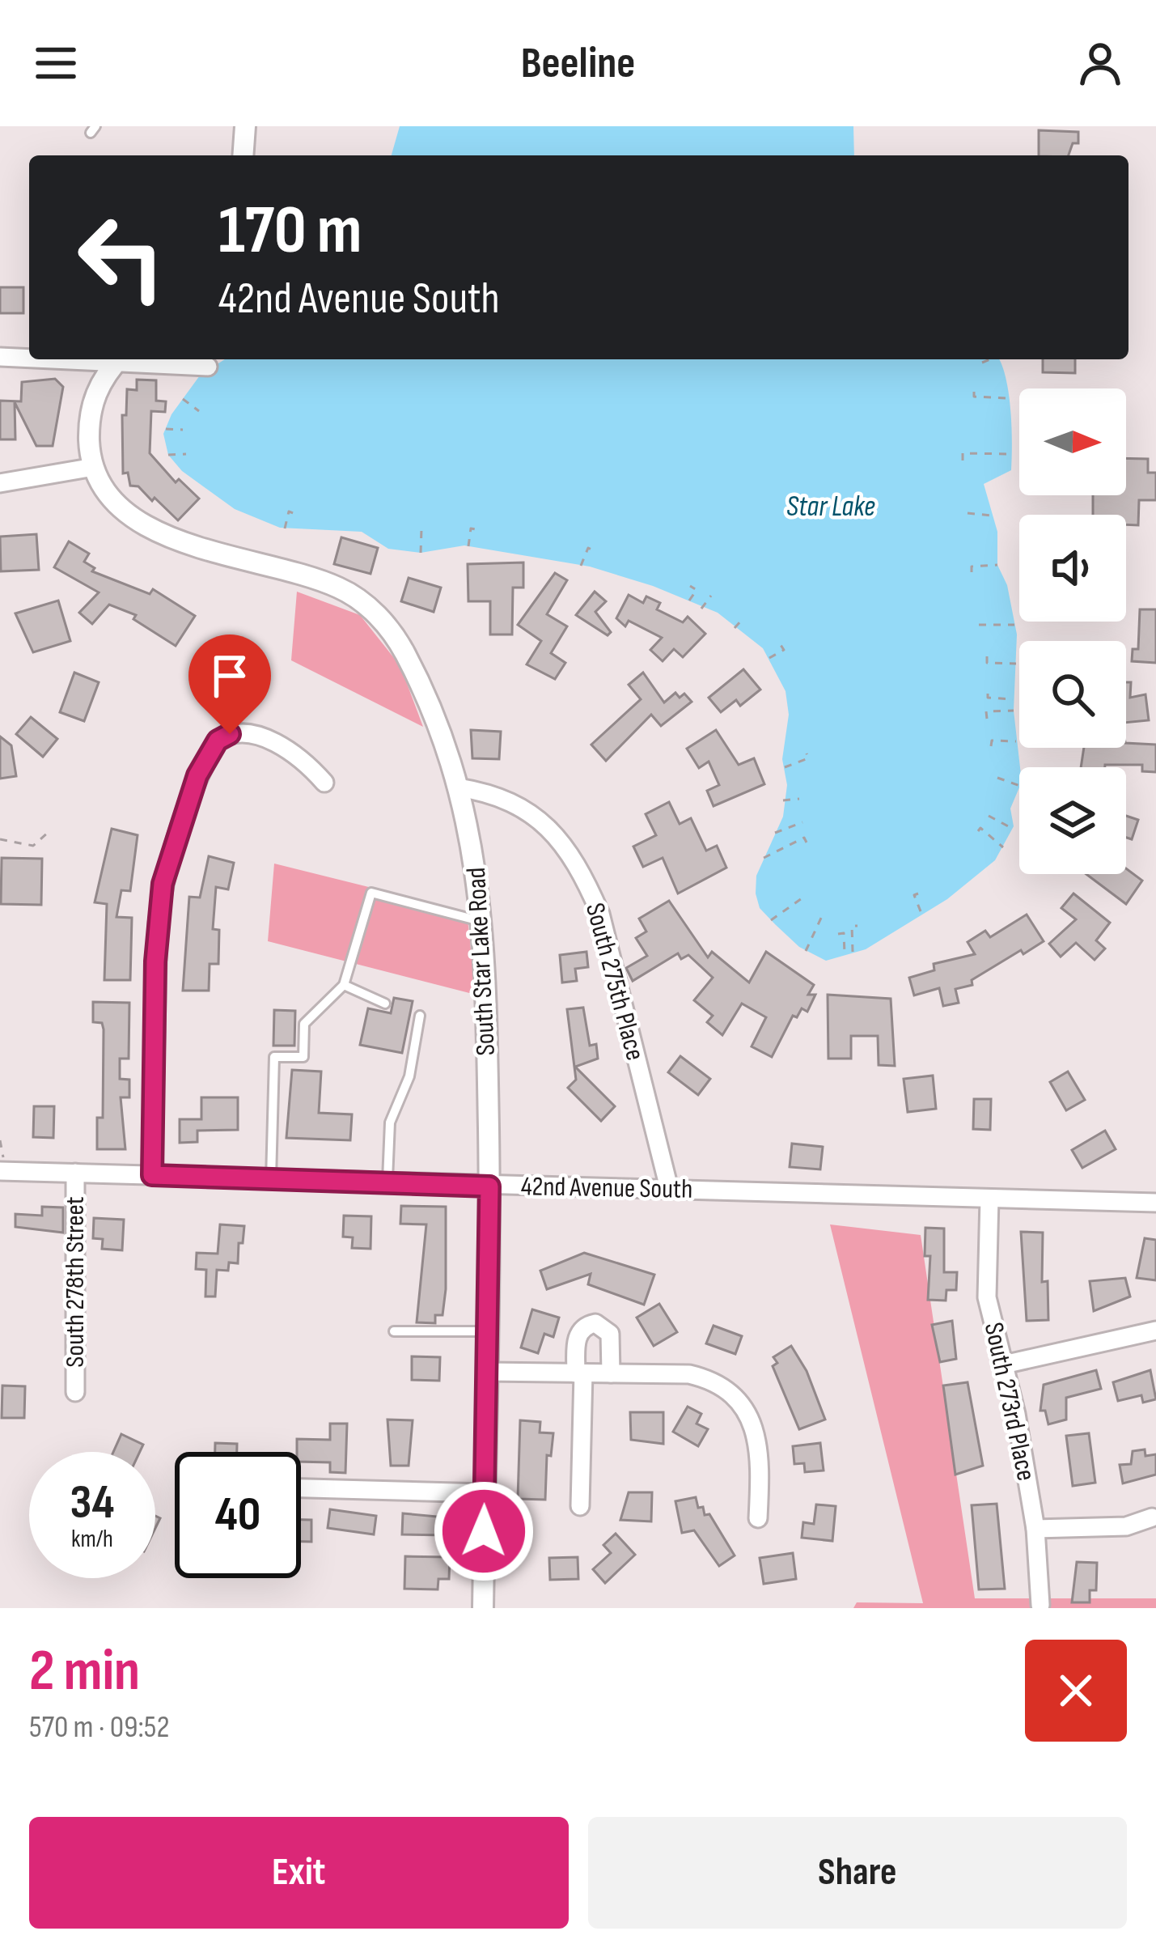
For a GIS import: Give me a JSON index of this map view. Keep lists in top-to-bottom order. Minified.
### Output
{"streets":{"street":["South Star Lake Road","South 275th Place","42nd Avenue South","South 278th Street","South 273rd Place"]},"crossings":[["South Star Lake Road","South 275th Place"],["South Star Lake Road","42nd Avenue South"],["South 275th Place","42nd Avenue South"],["42nd Avenue South","South 278th Street"],["42nd Avenue South","South 273rd Place"]],"water":["Star Lake"],"north":"right","page":{"header":"Beeline","turn":["170 m","42nd Avenue South"],"speed":"34 km/h","limit":"40","heading":["2 min","570 m · 09:52"],"buttons":["Exit","Share"]}}
